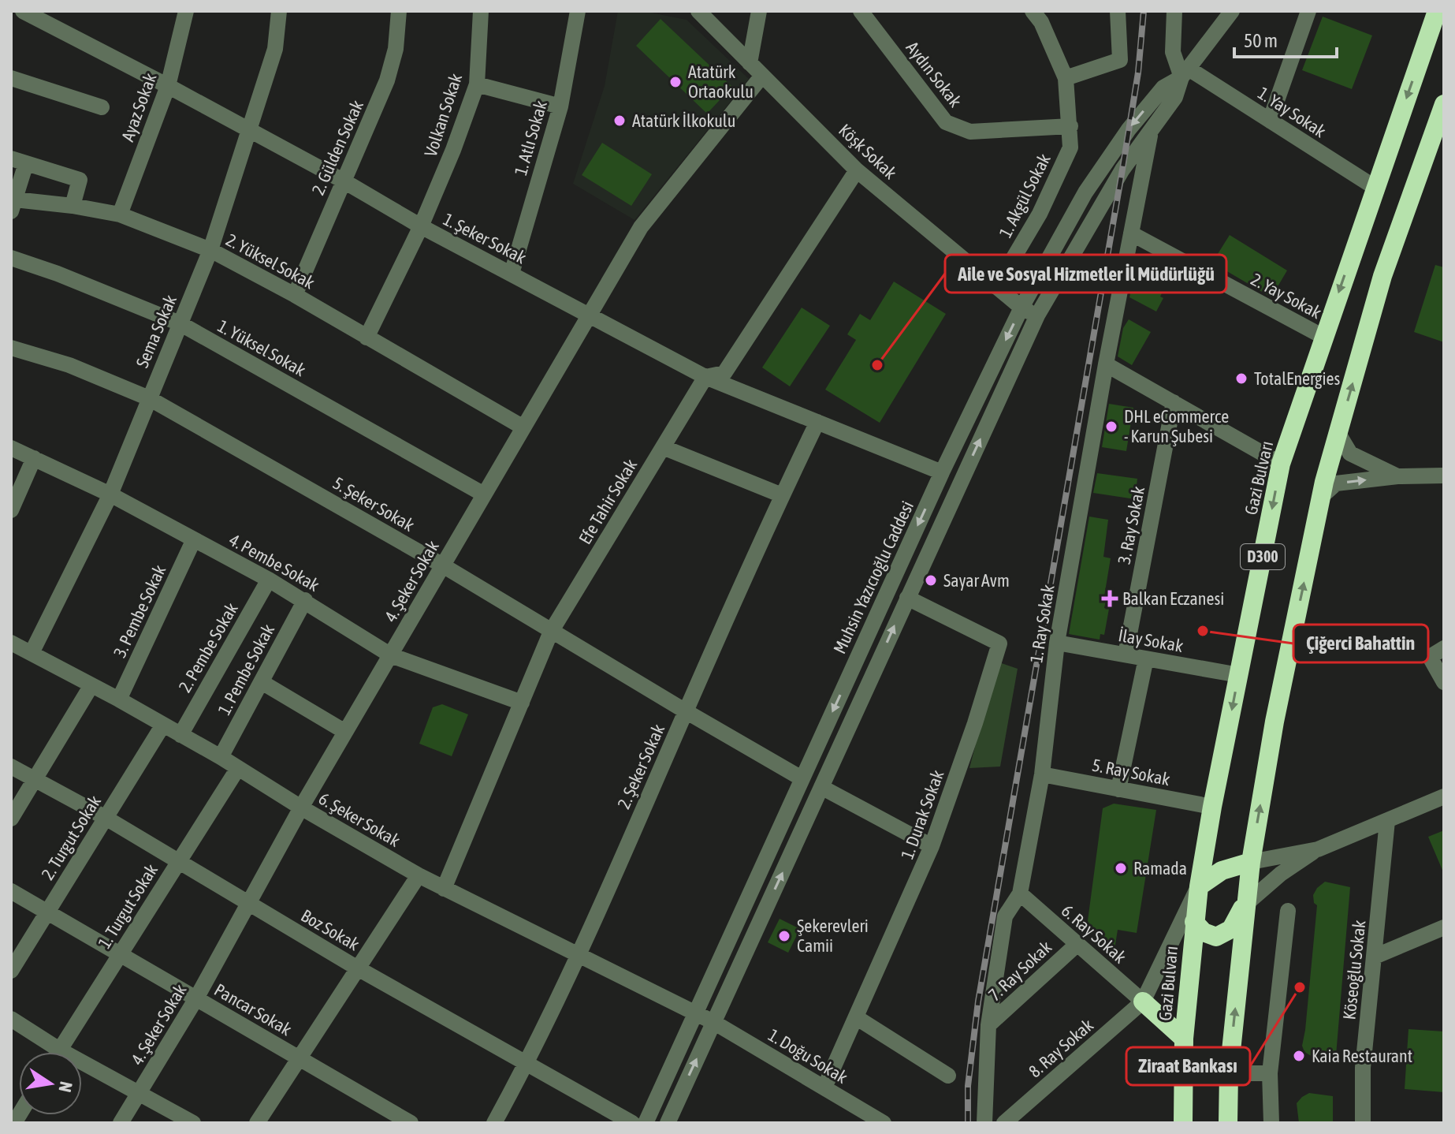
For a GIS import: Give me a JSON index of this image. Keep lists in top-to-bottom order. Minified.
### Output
{"streets":{"highway":["Gazi Bulvarı","D300"],"street":["Aydın Sokak","Ayaz Sokak","1. Yay Sokak","Volkan Sokak","1. Atlı Sokak","2. Gülden Sokak","Köşk Sokak","1. Akgül Sokak","1. Şeker Sokak","2. Yüksel Sokak","2. Yay Sokak","Sema Sokak","1. Yüksel Sokak","Efe Tahir Sokak","5. Şeker Sokak","3. Ray Sokak","4. Pembe Sokak","Muhsin Yazıcıoğlu Caddesi","4. Şeker Sokak","3. Pembe Sokak","1. Ray Sokak","İlay Sokak","2. Pembe Sokak","1. Pembe Sokak","2. Şeker Sokak","5. Ray Sokak","1. Durak Sokak","6. Şeker Sokak","2. Turgut Sokak","1. Turgut Sokak","Boz Sokak","6. Ray Sokak","Köseoğlu Sokak","7. Ray Sokak","Pancar Sokak","8. Ray Sokak","1. Doğu Sokak"]},"crossings":[["Aydın Sokak","1. Akgül Sokak"],["Ayaz Sokak","1. Şeker Sokak"],["Ayaz Sokak","2. Yüksel Sokak"],["1. Yay Sokak","Gazi Bulvarı"],["1. Yay Sokak","Muhsin Yazıcıoğlu Caddesi"],["Volkan Sokak","1. Şeker Sokak"],["Volkan Sokak","2. Yüksel Sokak"],["1. Atlı Sokak","1. Şeker Sokak"],["2. Gülden Sokak","1. Şeker Sokak"],["2. Gülden Sokak","2. Yüksel Sokak"],["Köşk Sokak","1. Akgül Sokak"],["Köşk Sokak","Efe Tahir Sokak"],["Köşk Sokak","Muhsin Yazıcıoğlu Caddesi"],["Köşk Sokak","4. Şeker Sokak"],["1. Şeker Sokak","Sema Sokak"],["1. Şeker Sokak","Efe Tahir Sokak"],["1. Şeker Sokak","Muhsin Yazıcıoğlu Caddesi"],["1. Şeker Sokak","4. Şeker Sokak"],["1. Şeker Sokak","2. Şeker Sokak"],["2. Yüksel Sokak","Sema Sokak"],["2. Yüksel Sokak","4. Şeker Sokak"],["2. Yay Sokak","Gazi Bulvarı"],["2. Yay Sokak","1. Ray Sokak"],["Sema Sokak","1. Yüksel Sokak"],["Sema Sokak","5. Şeker Sokak"],["Sema Sokak","4. Pembe Sokak"],["Sema Sokak","6. Şeker Sokak"],["1. Yüksel Sokak","4. Şeker Sokak"],["Gazi Bulvarı","İlay Sokak"],["Gazi Bulvarı","5. Ray Sokak"],["Efe Tahir Sokak","5. Şeker Sokak"],["Efe Tahir Sokak","4. Pembe Sokak"],["Efe Tahir Sokak","6. Şeker Sokak"],["5. Şeker Sokak","Muhsin Yazıcıoğlu Caddesi"],["5. Şeker Sokak","4. Şeker Sokak"],["5. Şeker Sokak","2. Şeker Sokak"],["3. Ray Sokak","İlay Sokak"],["4. Pembe Sokak","4. Şeker Sokak"],["4. Pembe Sokak","3. Pembe Sokak"],["4. Pembe Sokak","2. Pembe Sokak"],["4. Pembe Sokak","1. Pembe Sokak"],["Muhsin Yazıcıoğlu Caddesi","1. Ray Sokak"],["Muhsin Yazıcıoğlu Caddesi","1. Durak Sokak"],["Muhsin Yazıcıoğlu Caddesi","6. Şeker Sokak"],["Muhsin Yazıcıoğlu Caddesi","1. Doğu Sokak"],["4. Şeker Sokak","6. Şeker Sokak"],["4. Şeker Sokak","Boz Sokak"],["4. Şeker Sokak","Pancar Sokak"],["3. Pembe Sokak","6. Şeker Sokak"],["1. Ray Sokak","İlay Sokak"],["1. Ray Sokak","5. Ray Sokak"],["1. Ray Sokak","6. Ray Sokak"],["1. Ray Sokak","7. Ray Sokak"],["2. Pembe Sokak","6. Şeker Sokak"],["1. Pembe Sokak","6. Şeker Sokak"],["2. Şeker Sokak","6. Şeker Sokak"],["2. Şeker Sokak","Boz Sokak"],["1. Durak Sokak","1. Doğu Sokak"],["6. Şeker Sokak","2. Turgut Sokak"],["6. Şeker Sokak","1. Turgut Sokak"],["6. Şeker Sokak","1. Doğu Sokak"],["2. Turgut Sokak","Boz Sokak"],["2. Turgut Sokak","Pancar Sokak"],["1. Turgut Sokak","Boz Sokak"],["1. Turgut Sokak","Pancar Sokak"],["6. Ray Sokak","7. Ray Sokak"],["6. Ray Sokak","8. Ray Sokak"]],"places":{"other":["Atatürk Ortaokulu","Atatürk İlkokulu","Aile ve Sosyal Hizmetler İl Müdürlüğü","TotalEnergies","DHL eCommerce - Karun Şubesi","Sayar Avm","Çiğerci Bahattin","Ramada","Şekerevleri Camii","Ziraat Bankası","Kaia Restaurant"],"health":["Balkan Eczanesi"]},"scale_bar":"50 m","north":"right"}
